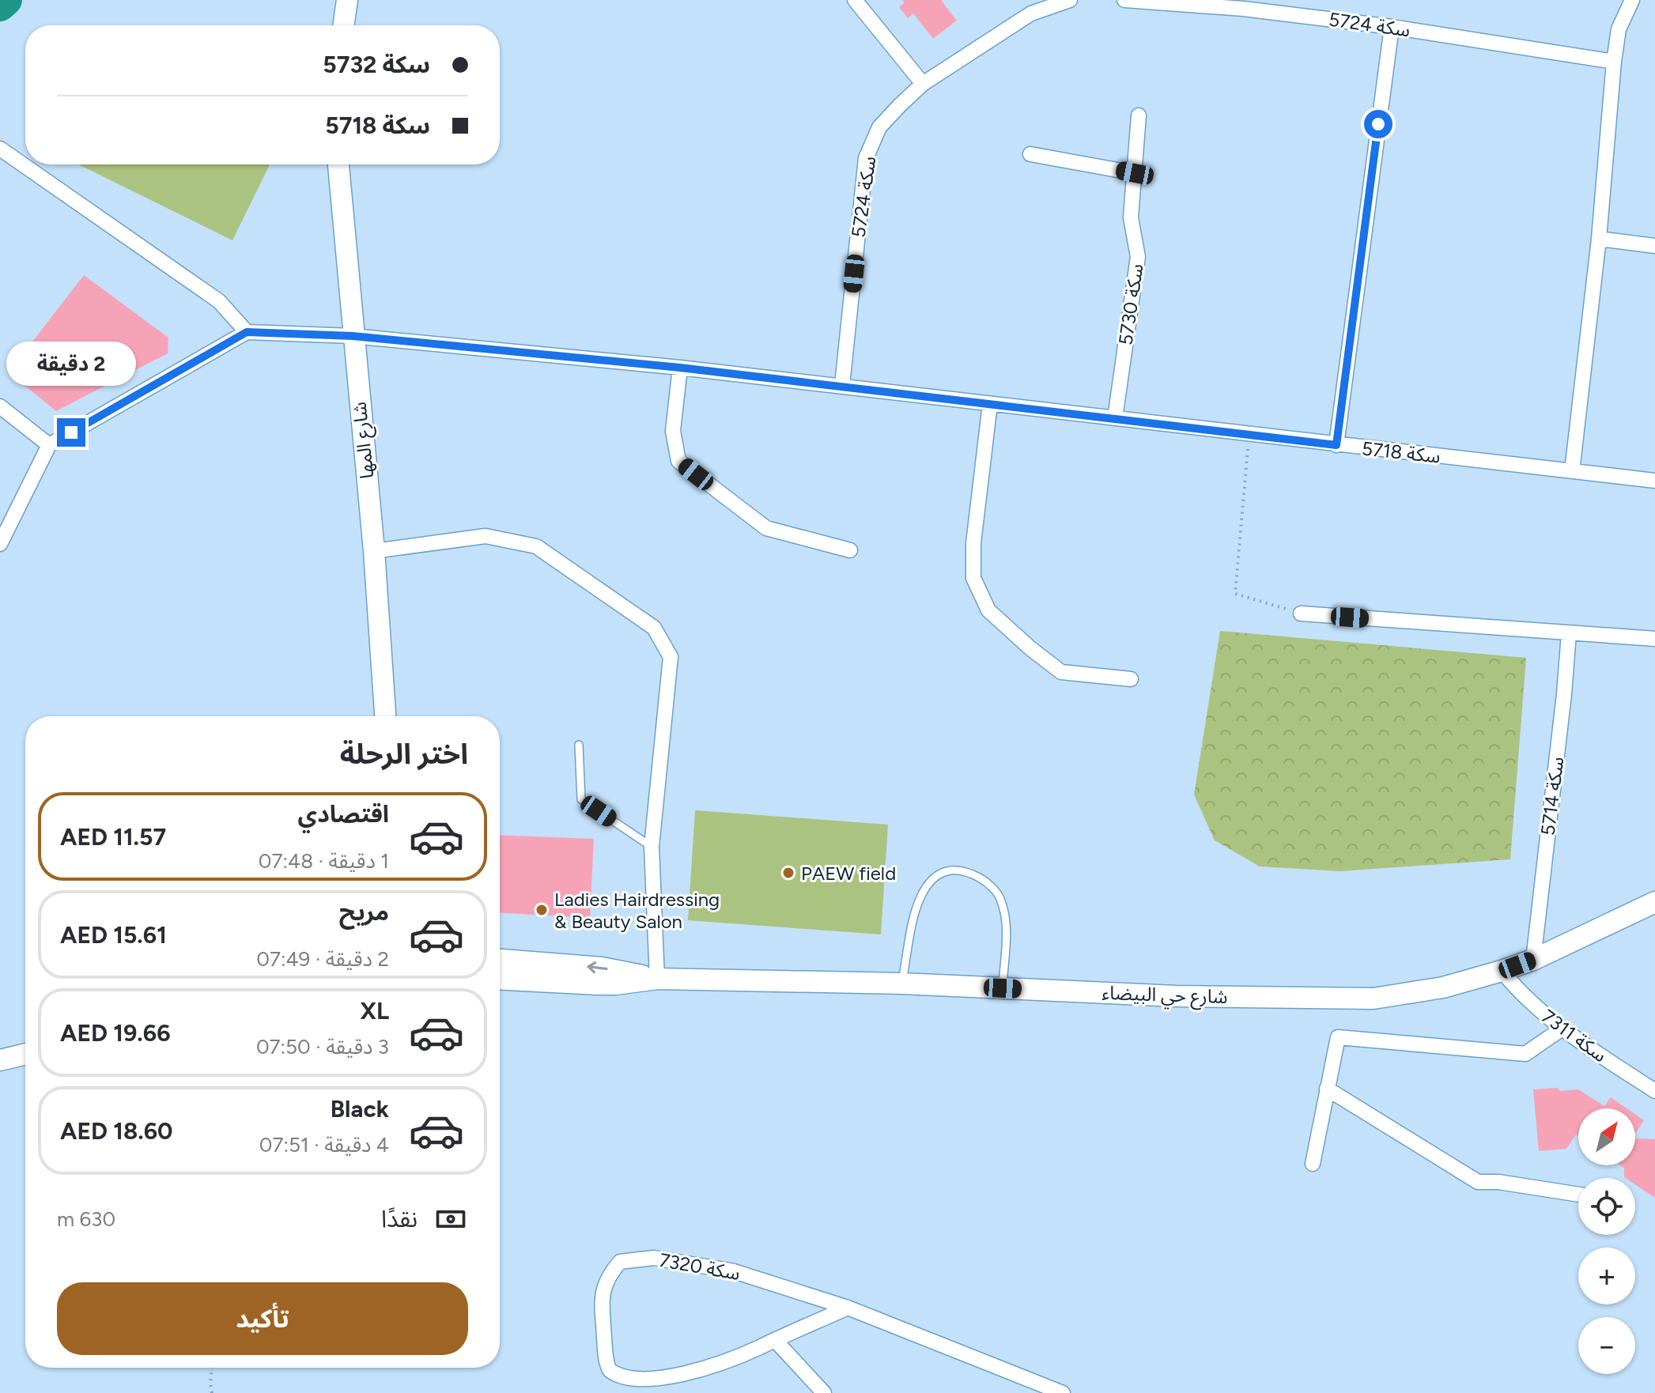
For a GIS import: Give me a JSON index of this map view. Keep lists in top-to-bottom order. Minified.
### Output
{"streets":{"main road":["شارع المها","شارع حي البيضاء"],"street":["سكة 5724","سكة 5730","سكة 5718","سكة 5714","سكة 7311","سكة 7320"]},"crossings":[["سكة 5724","سكة 5718"],["سكة 5730","سكة 5718"],["شارع المها","سكة 5718"],["سكة 5714","شارع حي البيضاء"],["شارع حي البيضاء","سكة 7311"]],"places":["PAEW field","Ladies Hairdressing & Beauty Salon"],"north":"top right","page":{"banner":["سكة 5732","سكة 5718"],"bubble":"2 دقيقة","heading":"اختر الرحلة","list":[{"name":"اقتصادي","note":"1 دقيقة · 07:48","value":"AED 11.57"},{"name":"مريح","note":"2 دقيقة · 07:49","value":"AED 15.61"},{"name":"XL","note":"3 دقيقة · 07:50","value":"AED 19.66"},{"name":"Black","note":"4 دقيقة · 07:51","value":"AED 18.60"}],"map_buttons":["+","−"],"pay":["نقدًا","630 m"],"buttons":"تأكيد"}}
